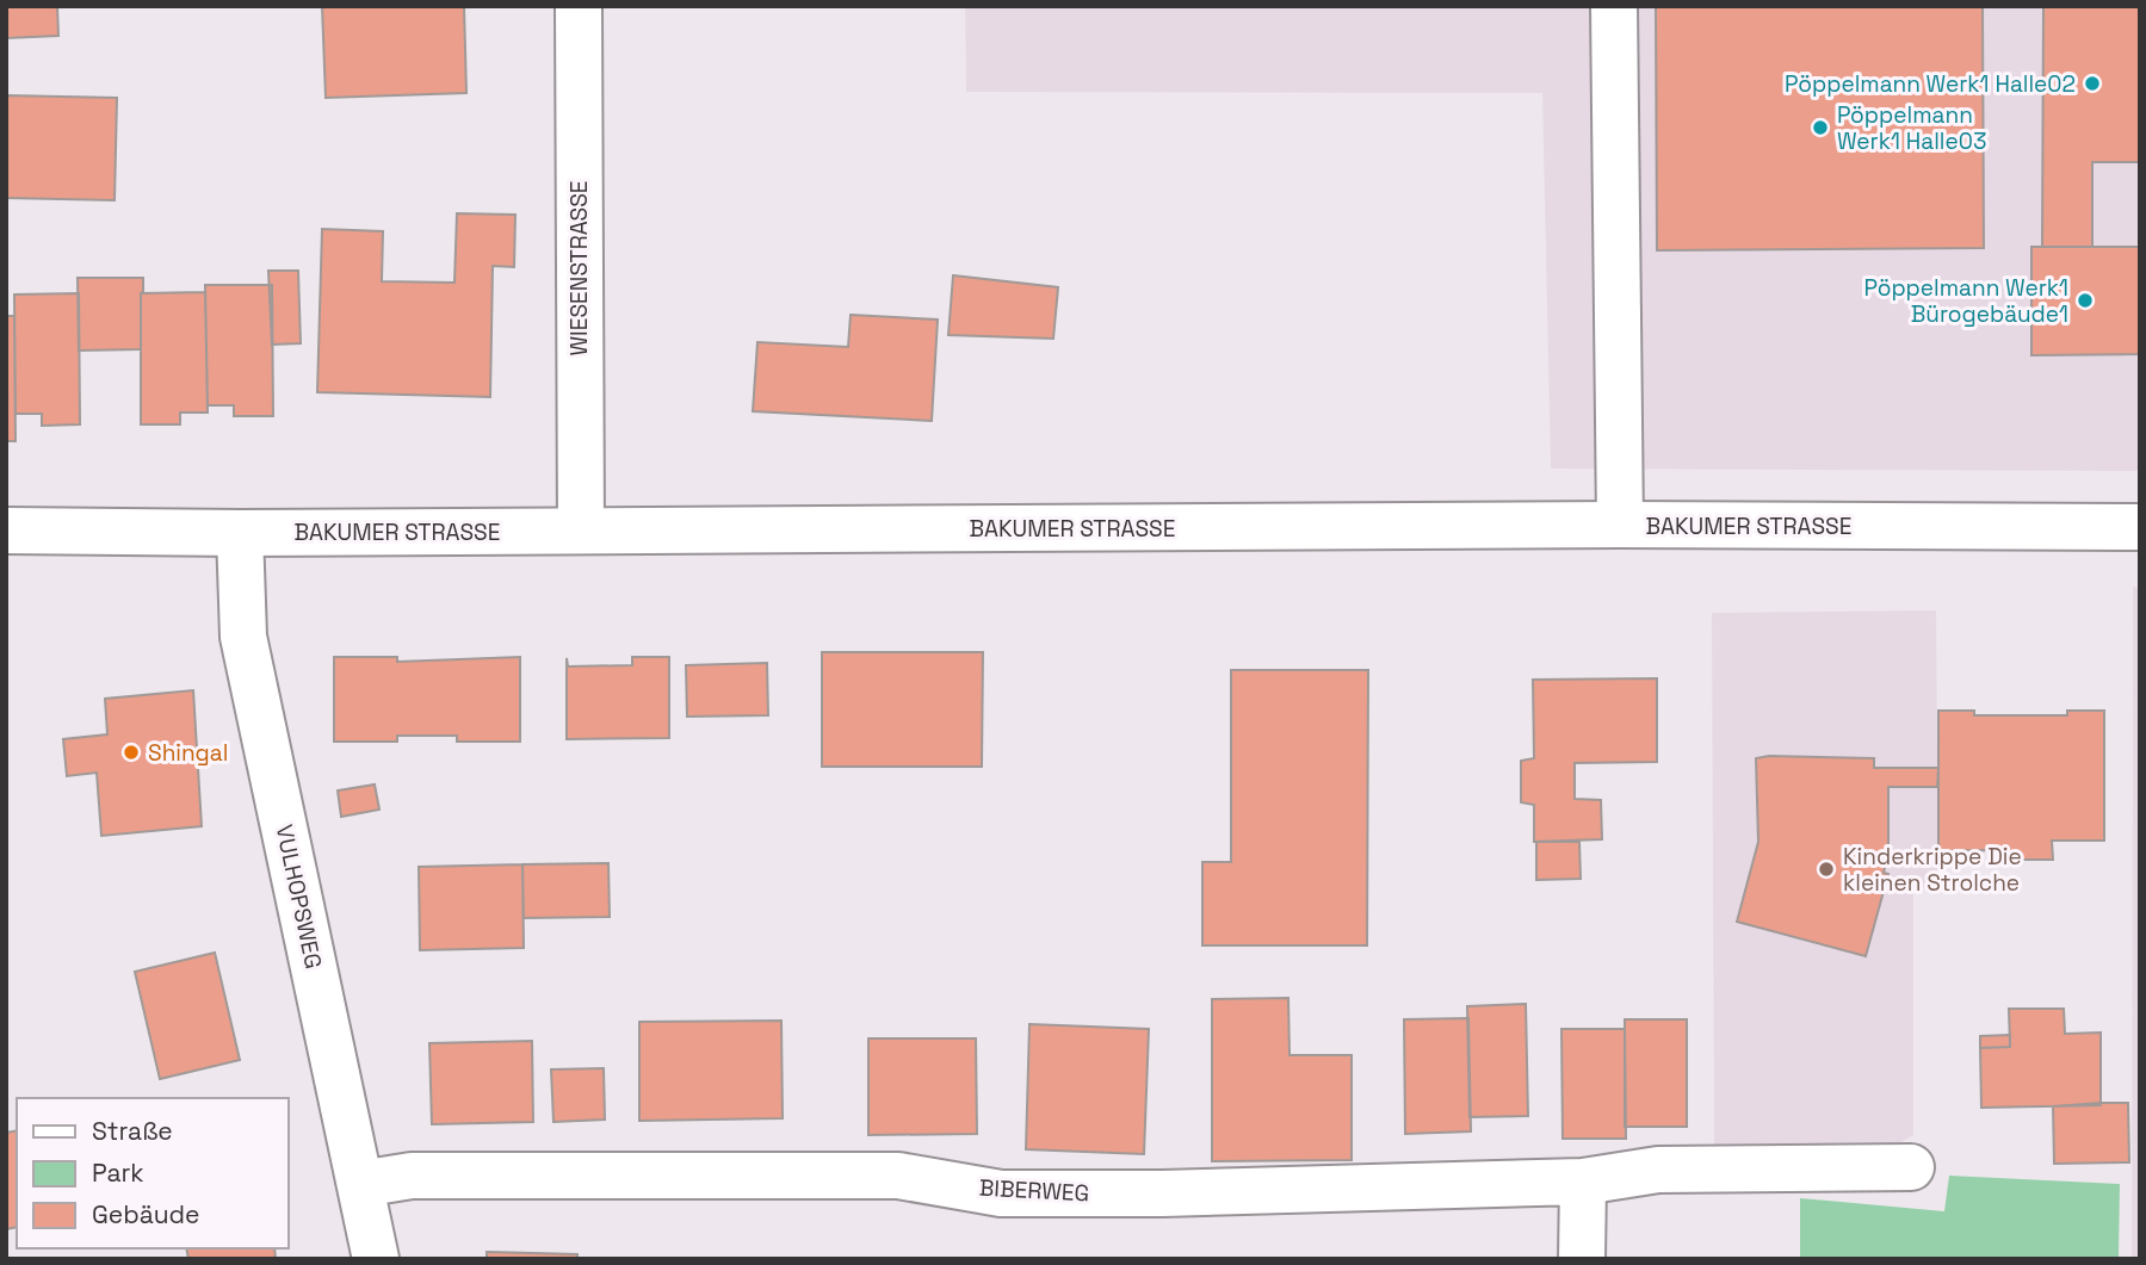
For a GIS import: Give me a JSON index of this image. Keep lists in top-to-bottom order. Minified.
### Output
{"streets":{"street":["WIESENSTRASSE","BAKUMER STRASSE","VULHOPSWEG","BIBERWEG"]},"crossings":[["WIESENSTRASSE","BAKUMER STRASSE"],["BAKUMER STRASSE","VULHOPSWEG"],["VULHOPSWEG","BIBERWEG"]],"places":["Pöppelmann Werk1 Halle02","Pöppelmann Werk1 Halle03","Pöppelmann Werk1 Bürogebäude1","Shingal","Kinderkrippe Die kleinen Strolche"],"legend":["Straße","Park","Gebäude"]}
